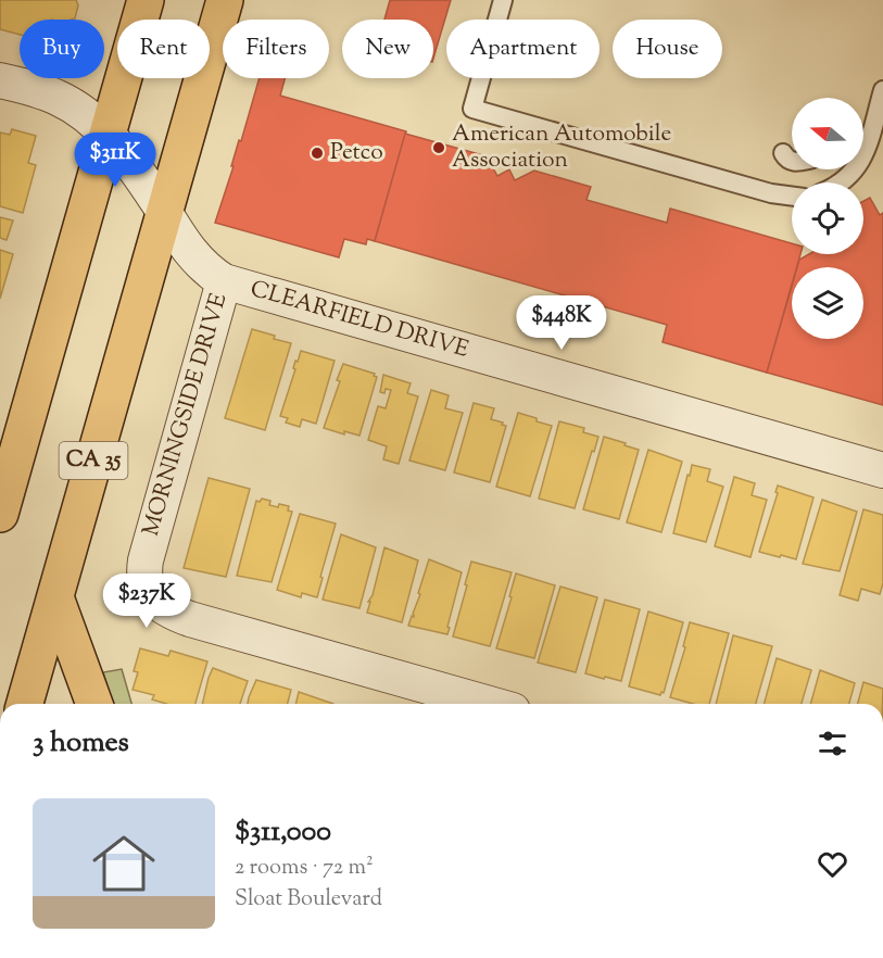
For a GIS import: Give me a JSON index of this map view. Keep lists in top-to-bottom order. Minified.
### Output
{"streets":{"main road":["CA 35"],"street":["CLEARFIELD DRIVE","MORNINGSIDE DRIVE"]},"crossings":[["CLEARFIELD DRIVE","MORNINGSIDE DRIVE"],["CLEARFIELD DRIVE","CA 35"]],"places":["American Automobile Association","Petco"],"north":"left","page":{"chip":["Buy","Rent","Filters","New","Apartment","House"],"price":["$311K","$448K","$237K"],"heading":"3 homes","list":[{"name":"$311,000","note":"2 rooms · 72 m² · Sloat Boulevard"}]}}
